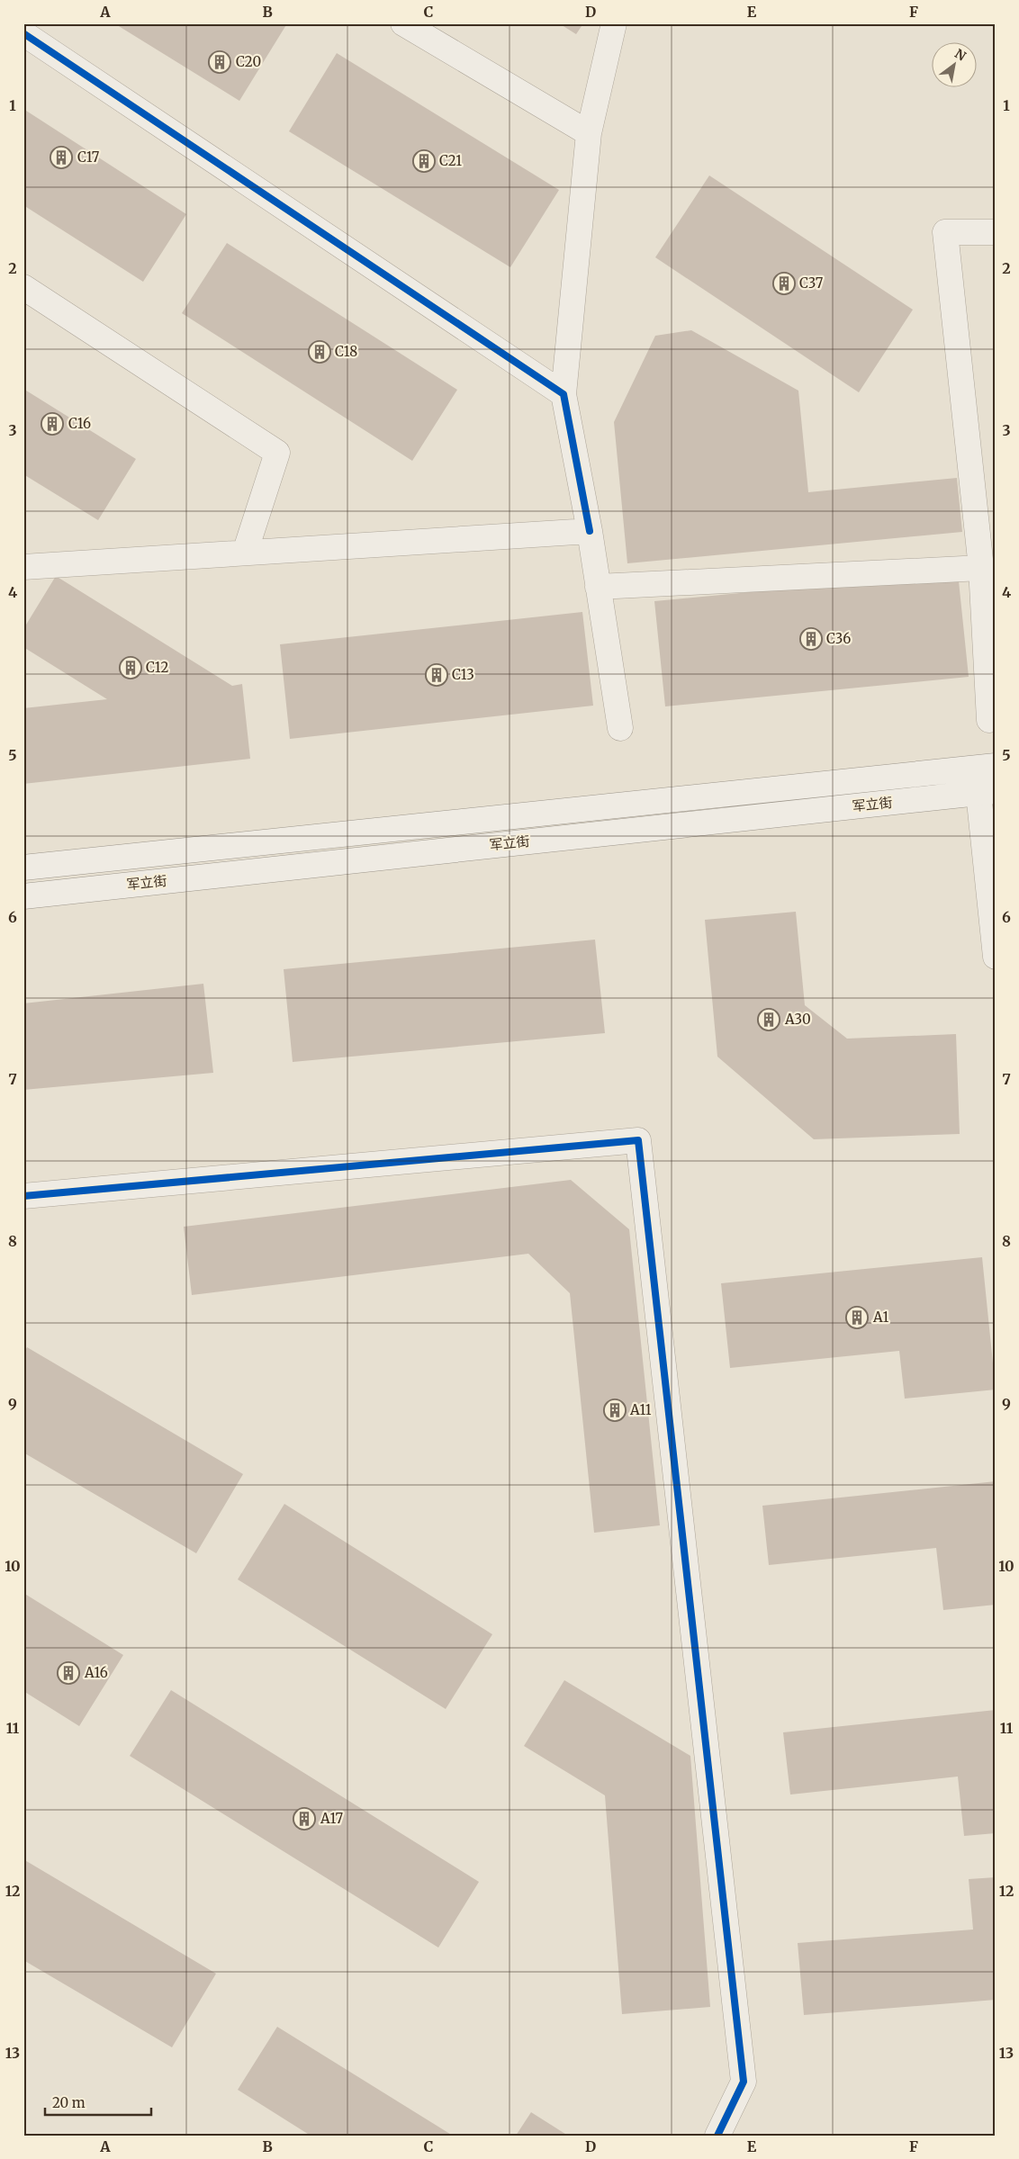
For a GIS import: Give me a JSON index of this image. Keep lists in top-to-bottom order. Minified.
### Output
{"streets":{"street":["军立街"]},"places":{"building":["C20","C17","C21","C37","C18","C16","C36","C12","C13","A30","A1","A11","A16","A17"]},"scale_bar":"20 m","north":"top right","grid":{"columns":["A","B","C","D","E","F"],"rows":["1","2","3","4","5","6","7","8","9","10","11","12","13"]}}
